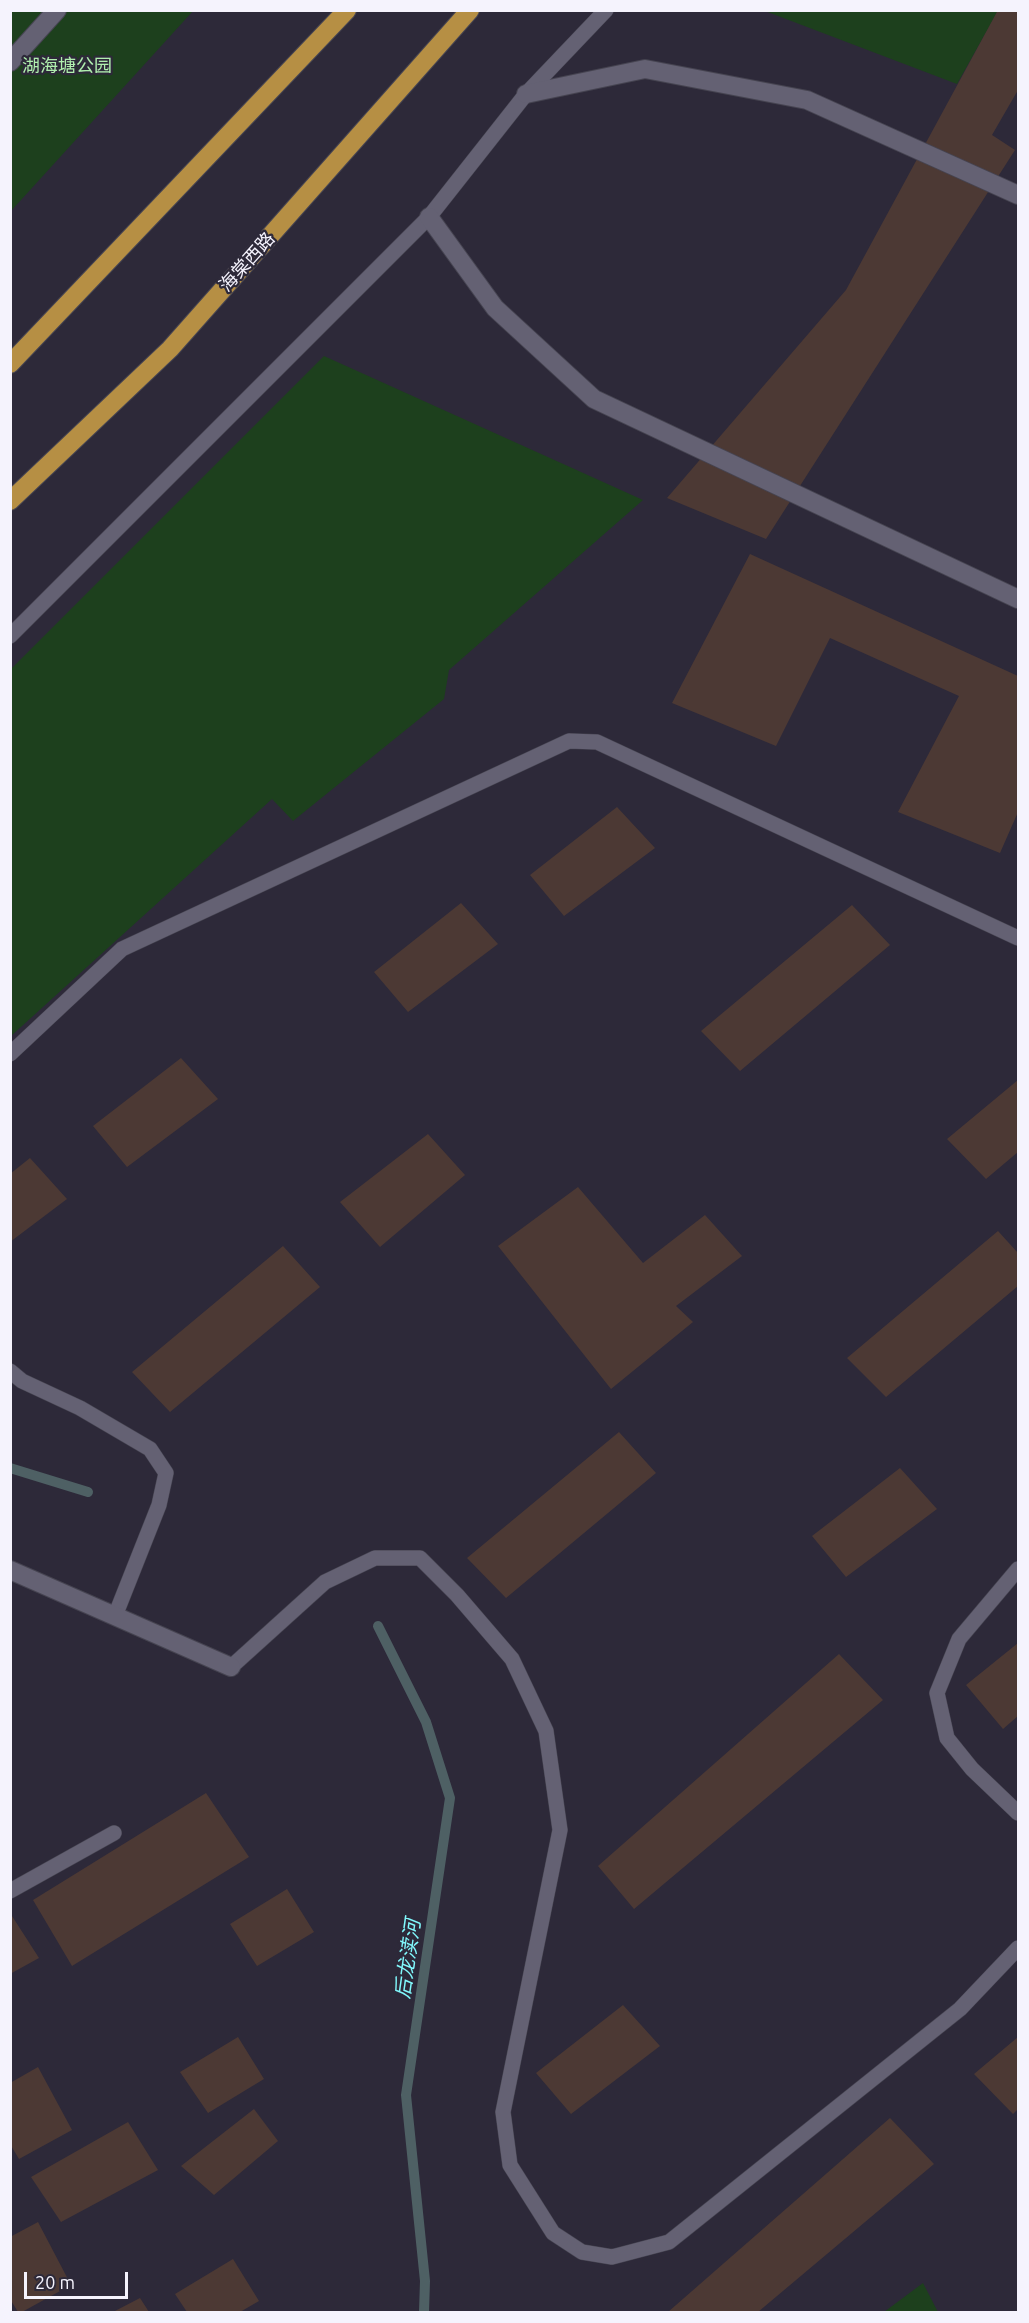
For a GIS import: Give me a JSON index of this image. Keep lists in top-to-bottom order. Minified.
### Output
{"streets":{"main road":["海棠西路"]},"water":["后龙渎河"],"parks":["湖海塘公园"],"scale_bar":"20 m"}
